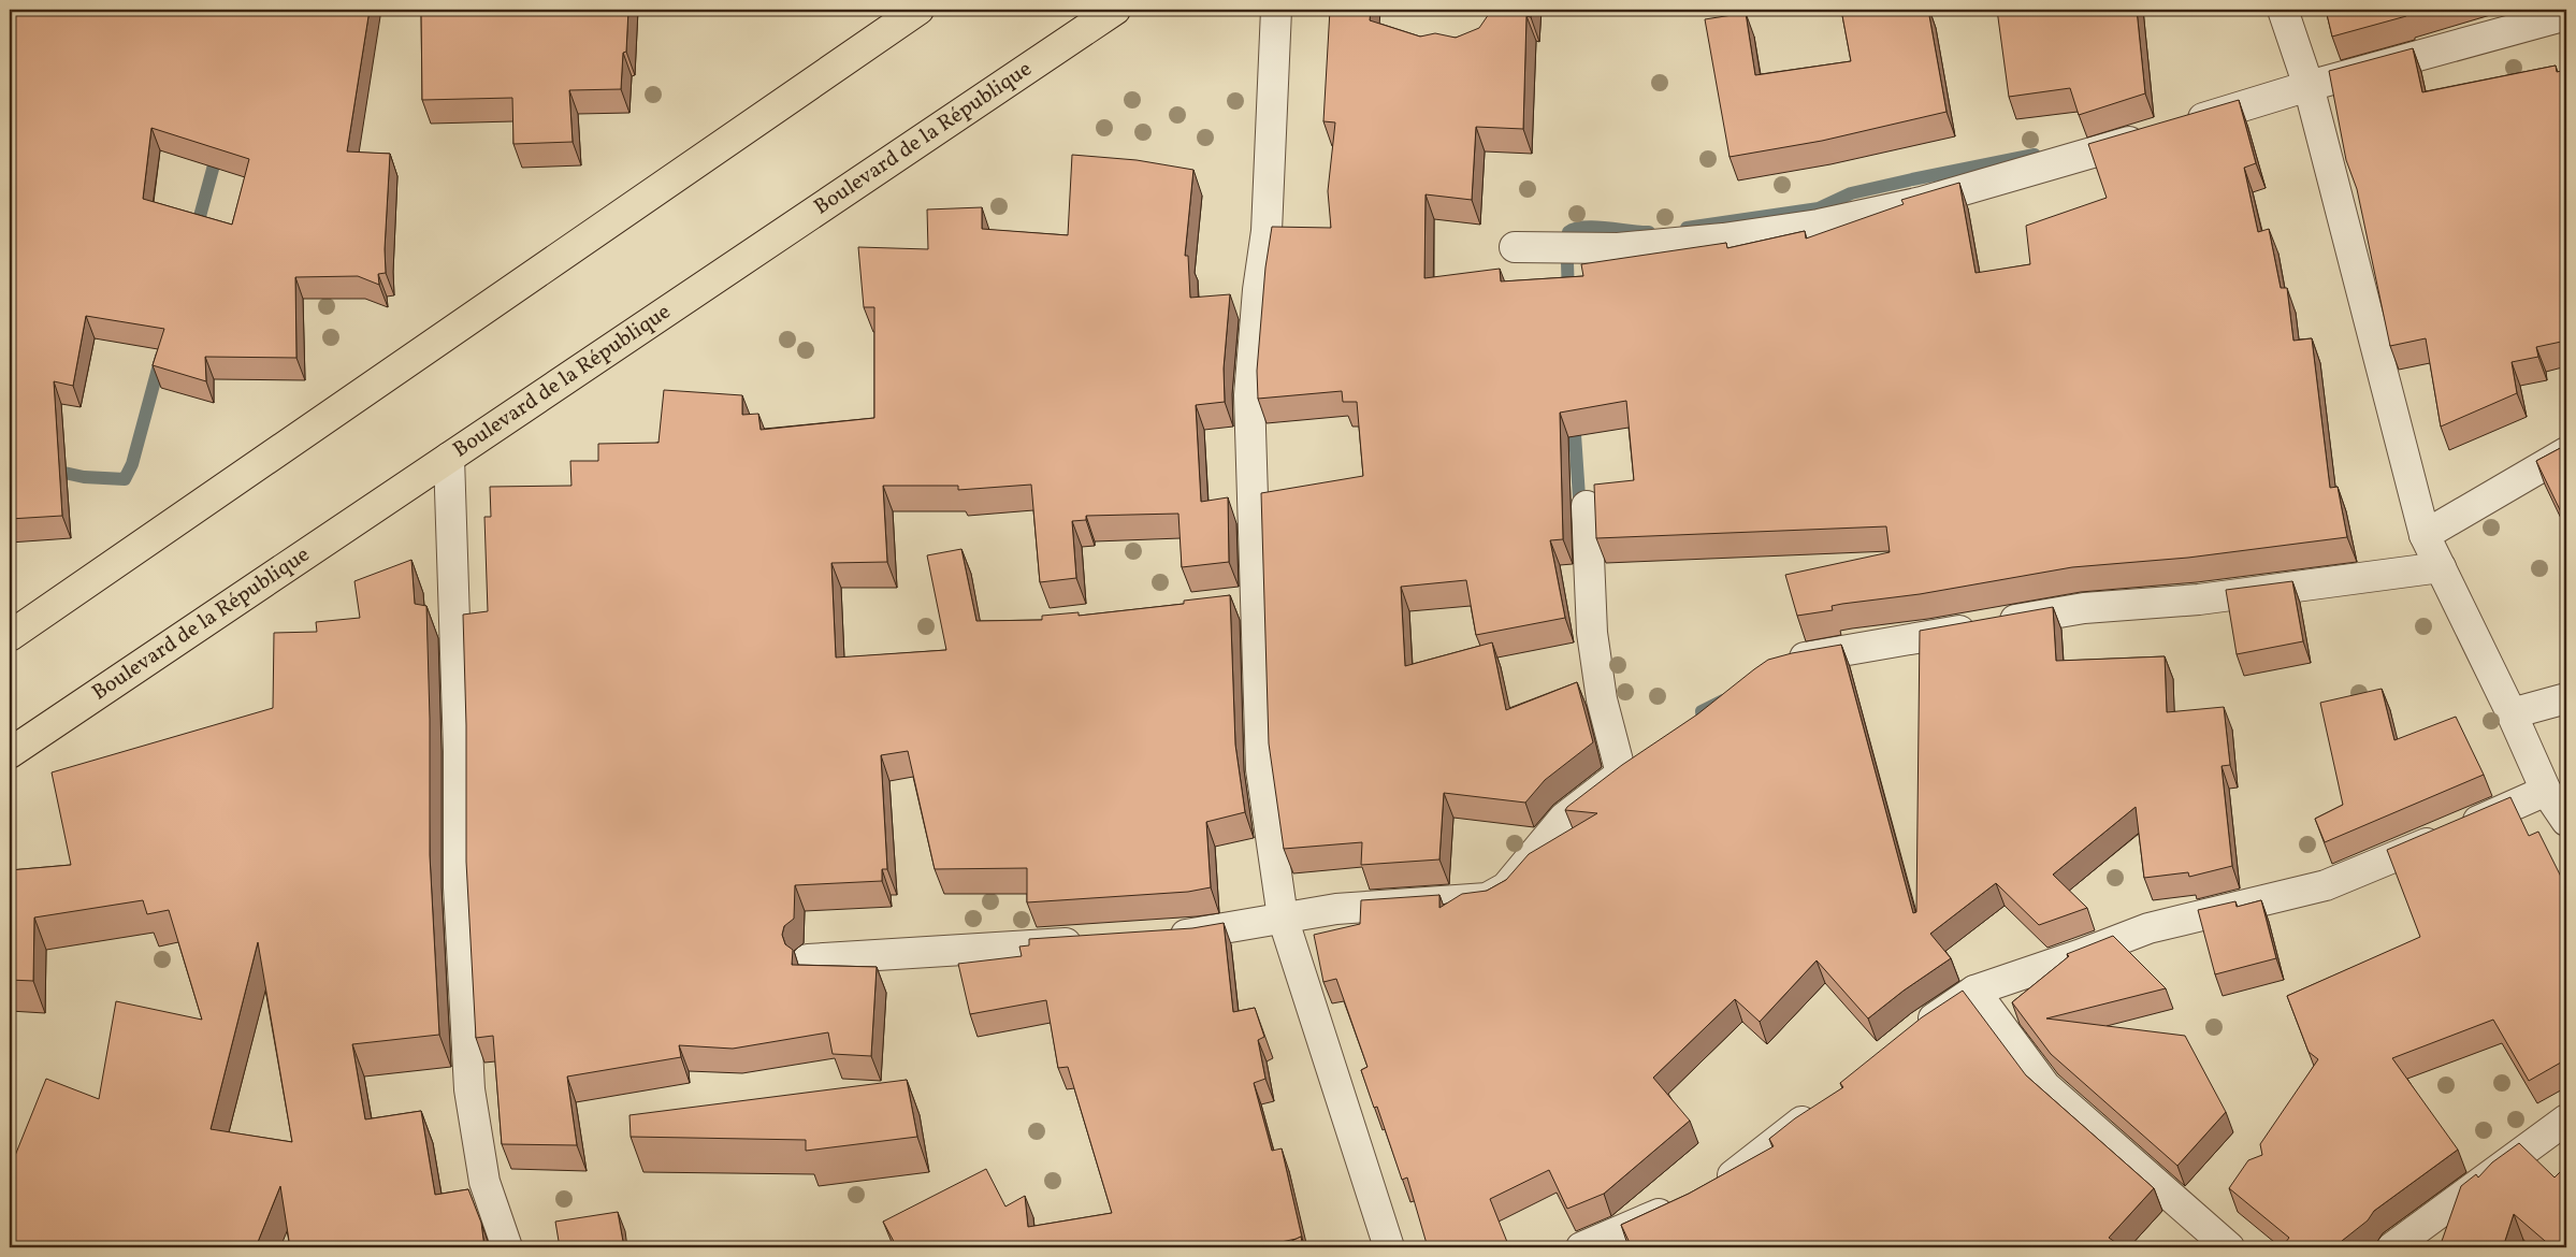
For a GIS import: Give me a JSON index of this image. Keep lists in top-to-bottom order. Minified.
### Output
{"streets":{"main road":["Boulevard de la République"]}}
